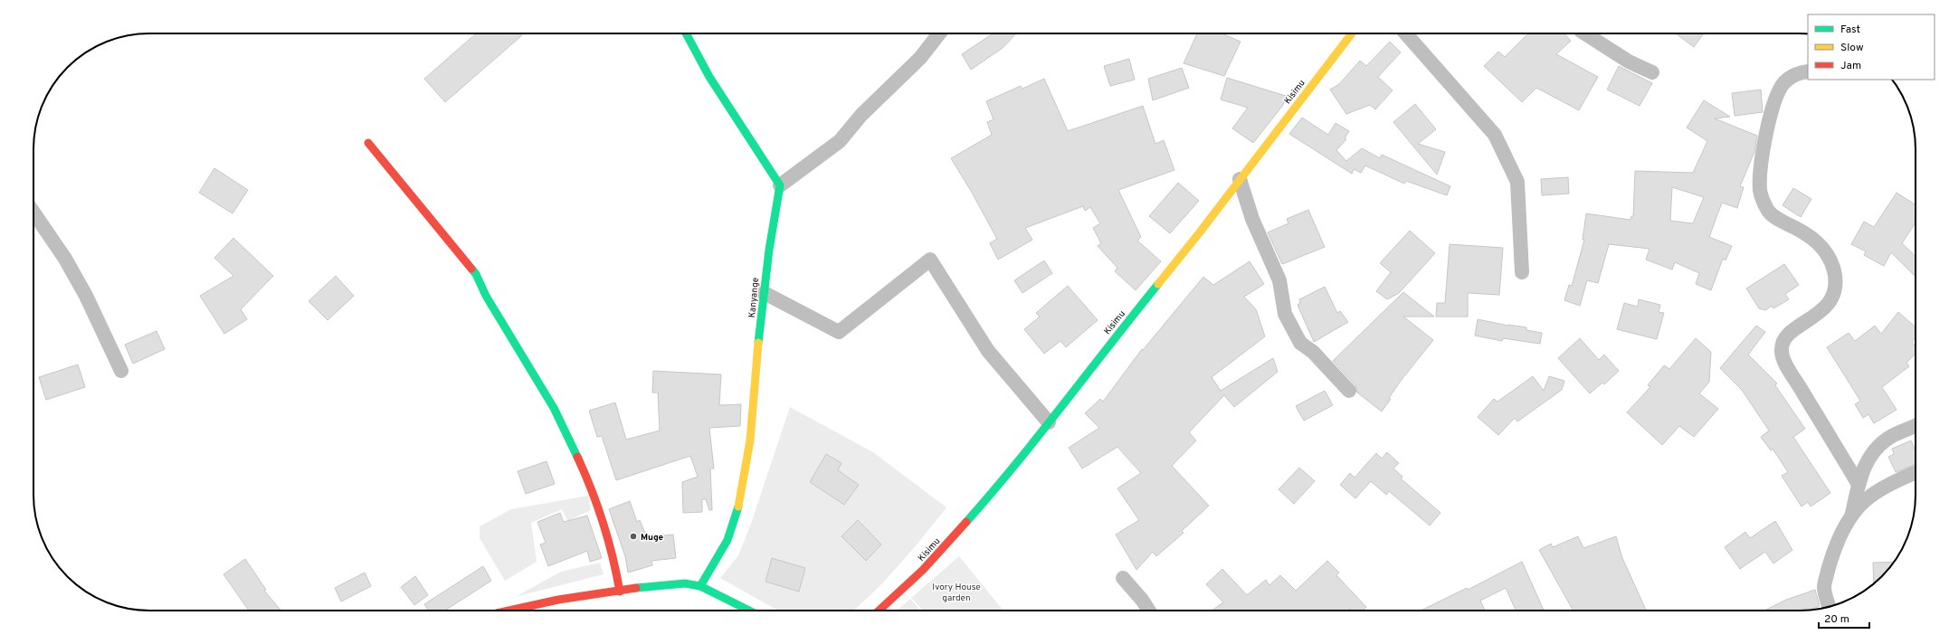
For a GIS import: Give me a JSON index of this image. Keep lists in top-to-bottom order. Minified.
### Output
{"streets":{"street":["Kisimu","Kanyange"]},"parks":["Ivory House garden"],"places":["Muge"],"legend":["Fast","Slow","Jam"],"scale_bar":"20 m"}
